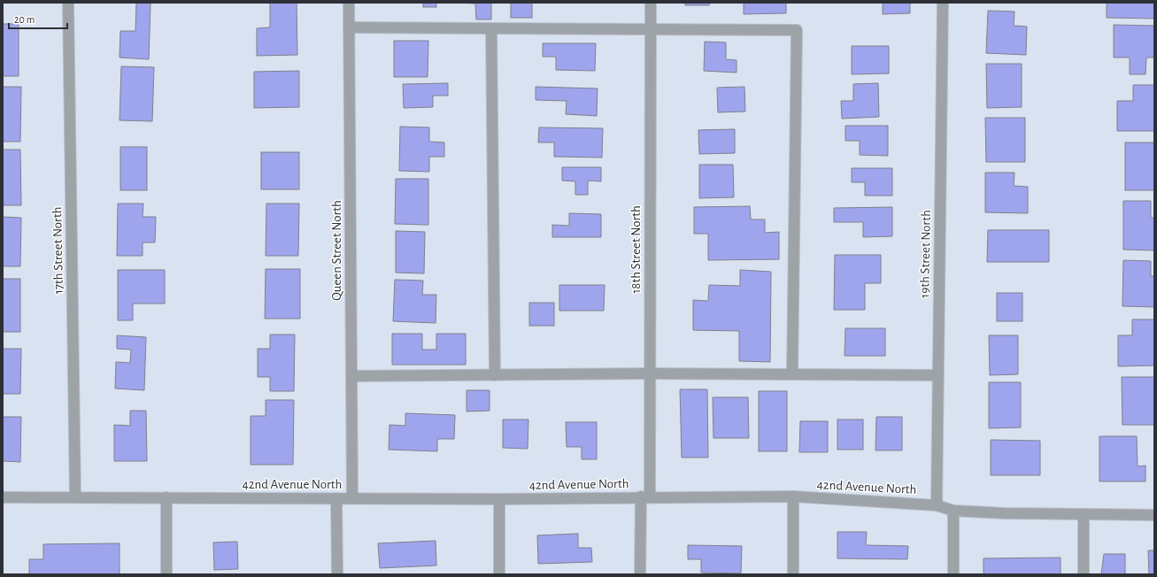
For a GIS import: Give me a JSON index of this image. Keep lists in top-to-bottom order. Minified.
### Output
{"streets":{"street":["18th Street North","17th Street North","Queen Street North","19th Street North","42nd Avenue North"]},"crossings":[["18th Street North","42nd Avenue North"],["17th Street North","42nd Avenue North"],["Queen Street North","42nd Avenue North"],["19th Street North","42nd Avenue North"]],"scale_bar":"20 m"}
